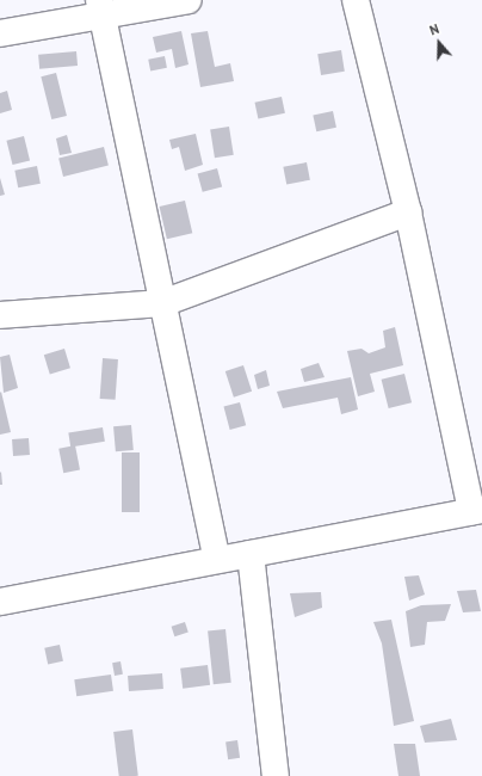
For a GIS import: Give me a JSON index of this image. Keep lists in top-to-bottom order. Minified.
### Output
{"north":"top"}
